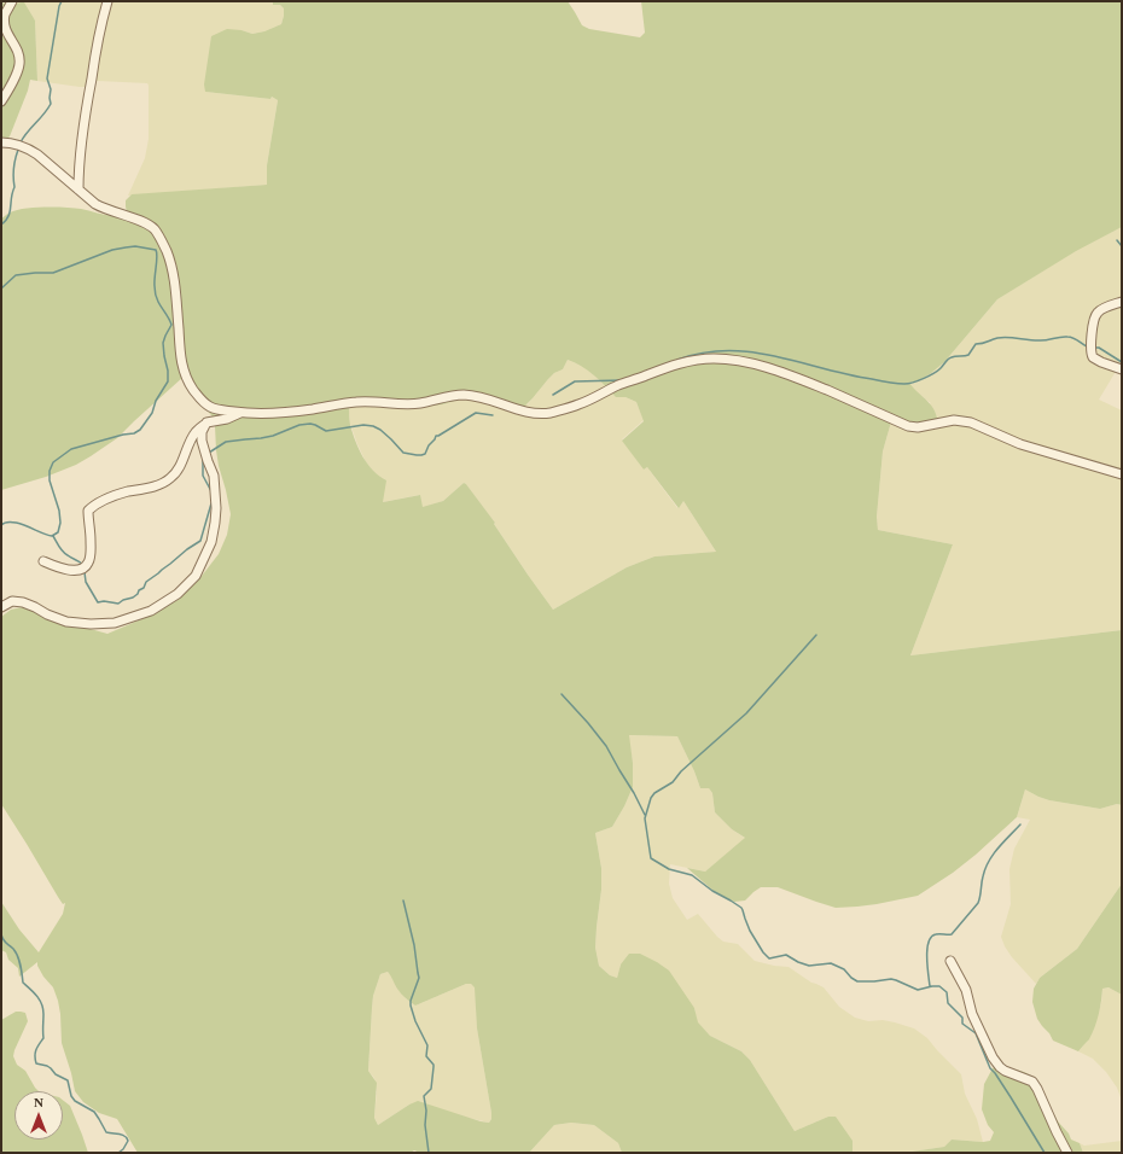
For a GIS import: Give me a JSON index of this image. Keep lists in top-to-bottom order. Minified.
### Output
{"north":"top"}
